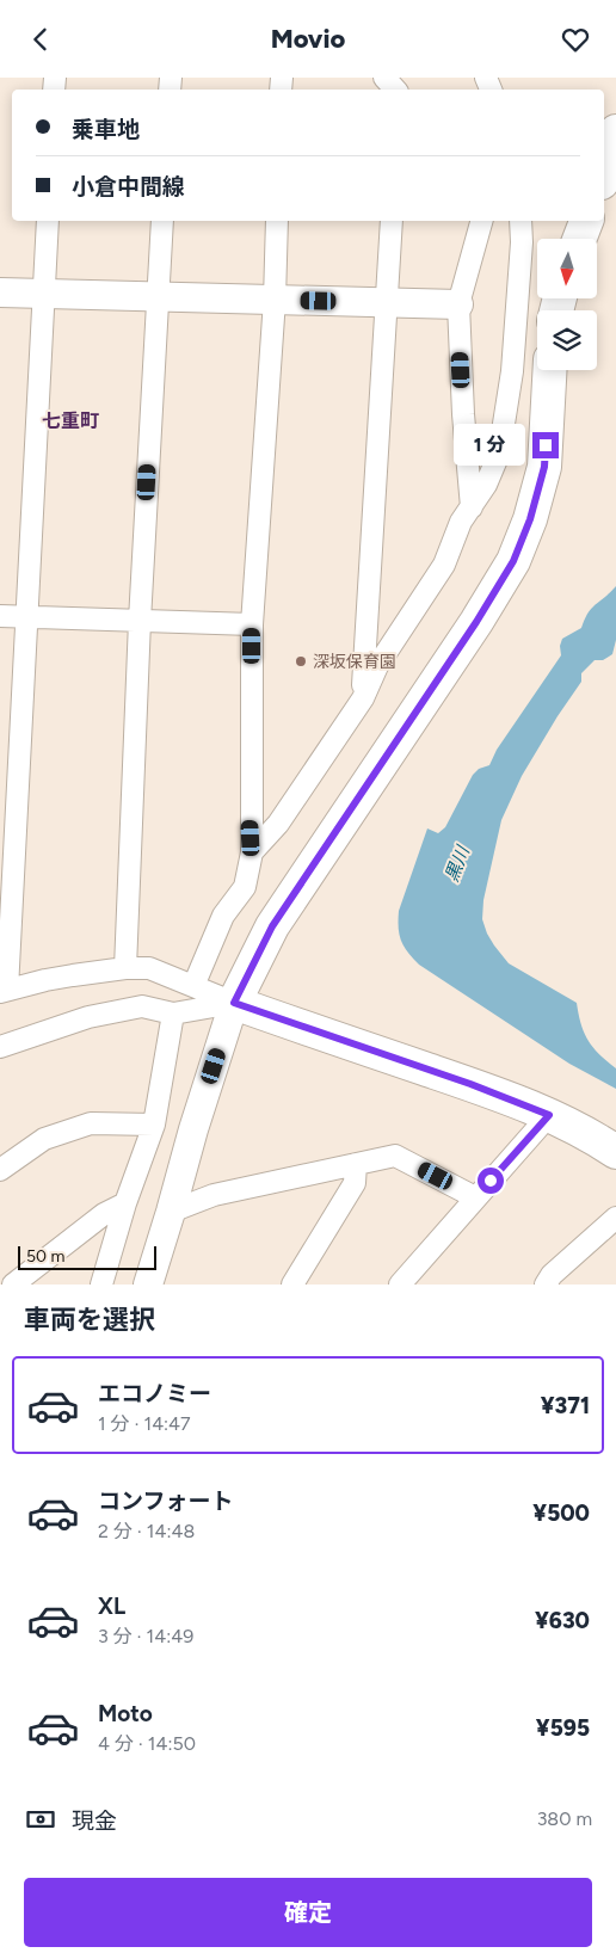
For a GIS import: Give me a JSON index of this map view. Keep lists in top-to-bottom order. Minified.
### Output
{"districts":["七重町"],"water":["黒川"],"places":["深坂保育園"],"scale_bar":"50 m","north":"bottom","page":{"header":"Movio","banner":["乗車地","小倉中間線"],"bubble":"1 分","scale":"50 m","heading":"車両を選択","list":[{"name":"エコノミー","note":"1 分 · 14:47","value":"¥371"},{"name":"コンフォート","note":"2 分 · 14:48","value":"¥500"},{"name":"XL","note":"3 分 · 14:49","value":"¥630"},{"name":"Moto","note":"4 分 · 14:50","value":"¥595"}],"pay":["現金","380 m"],"buttons":"確定"}}
